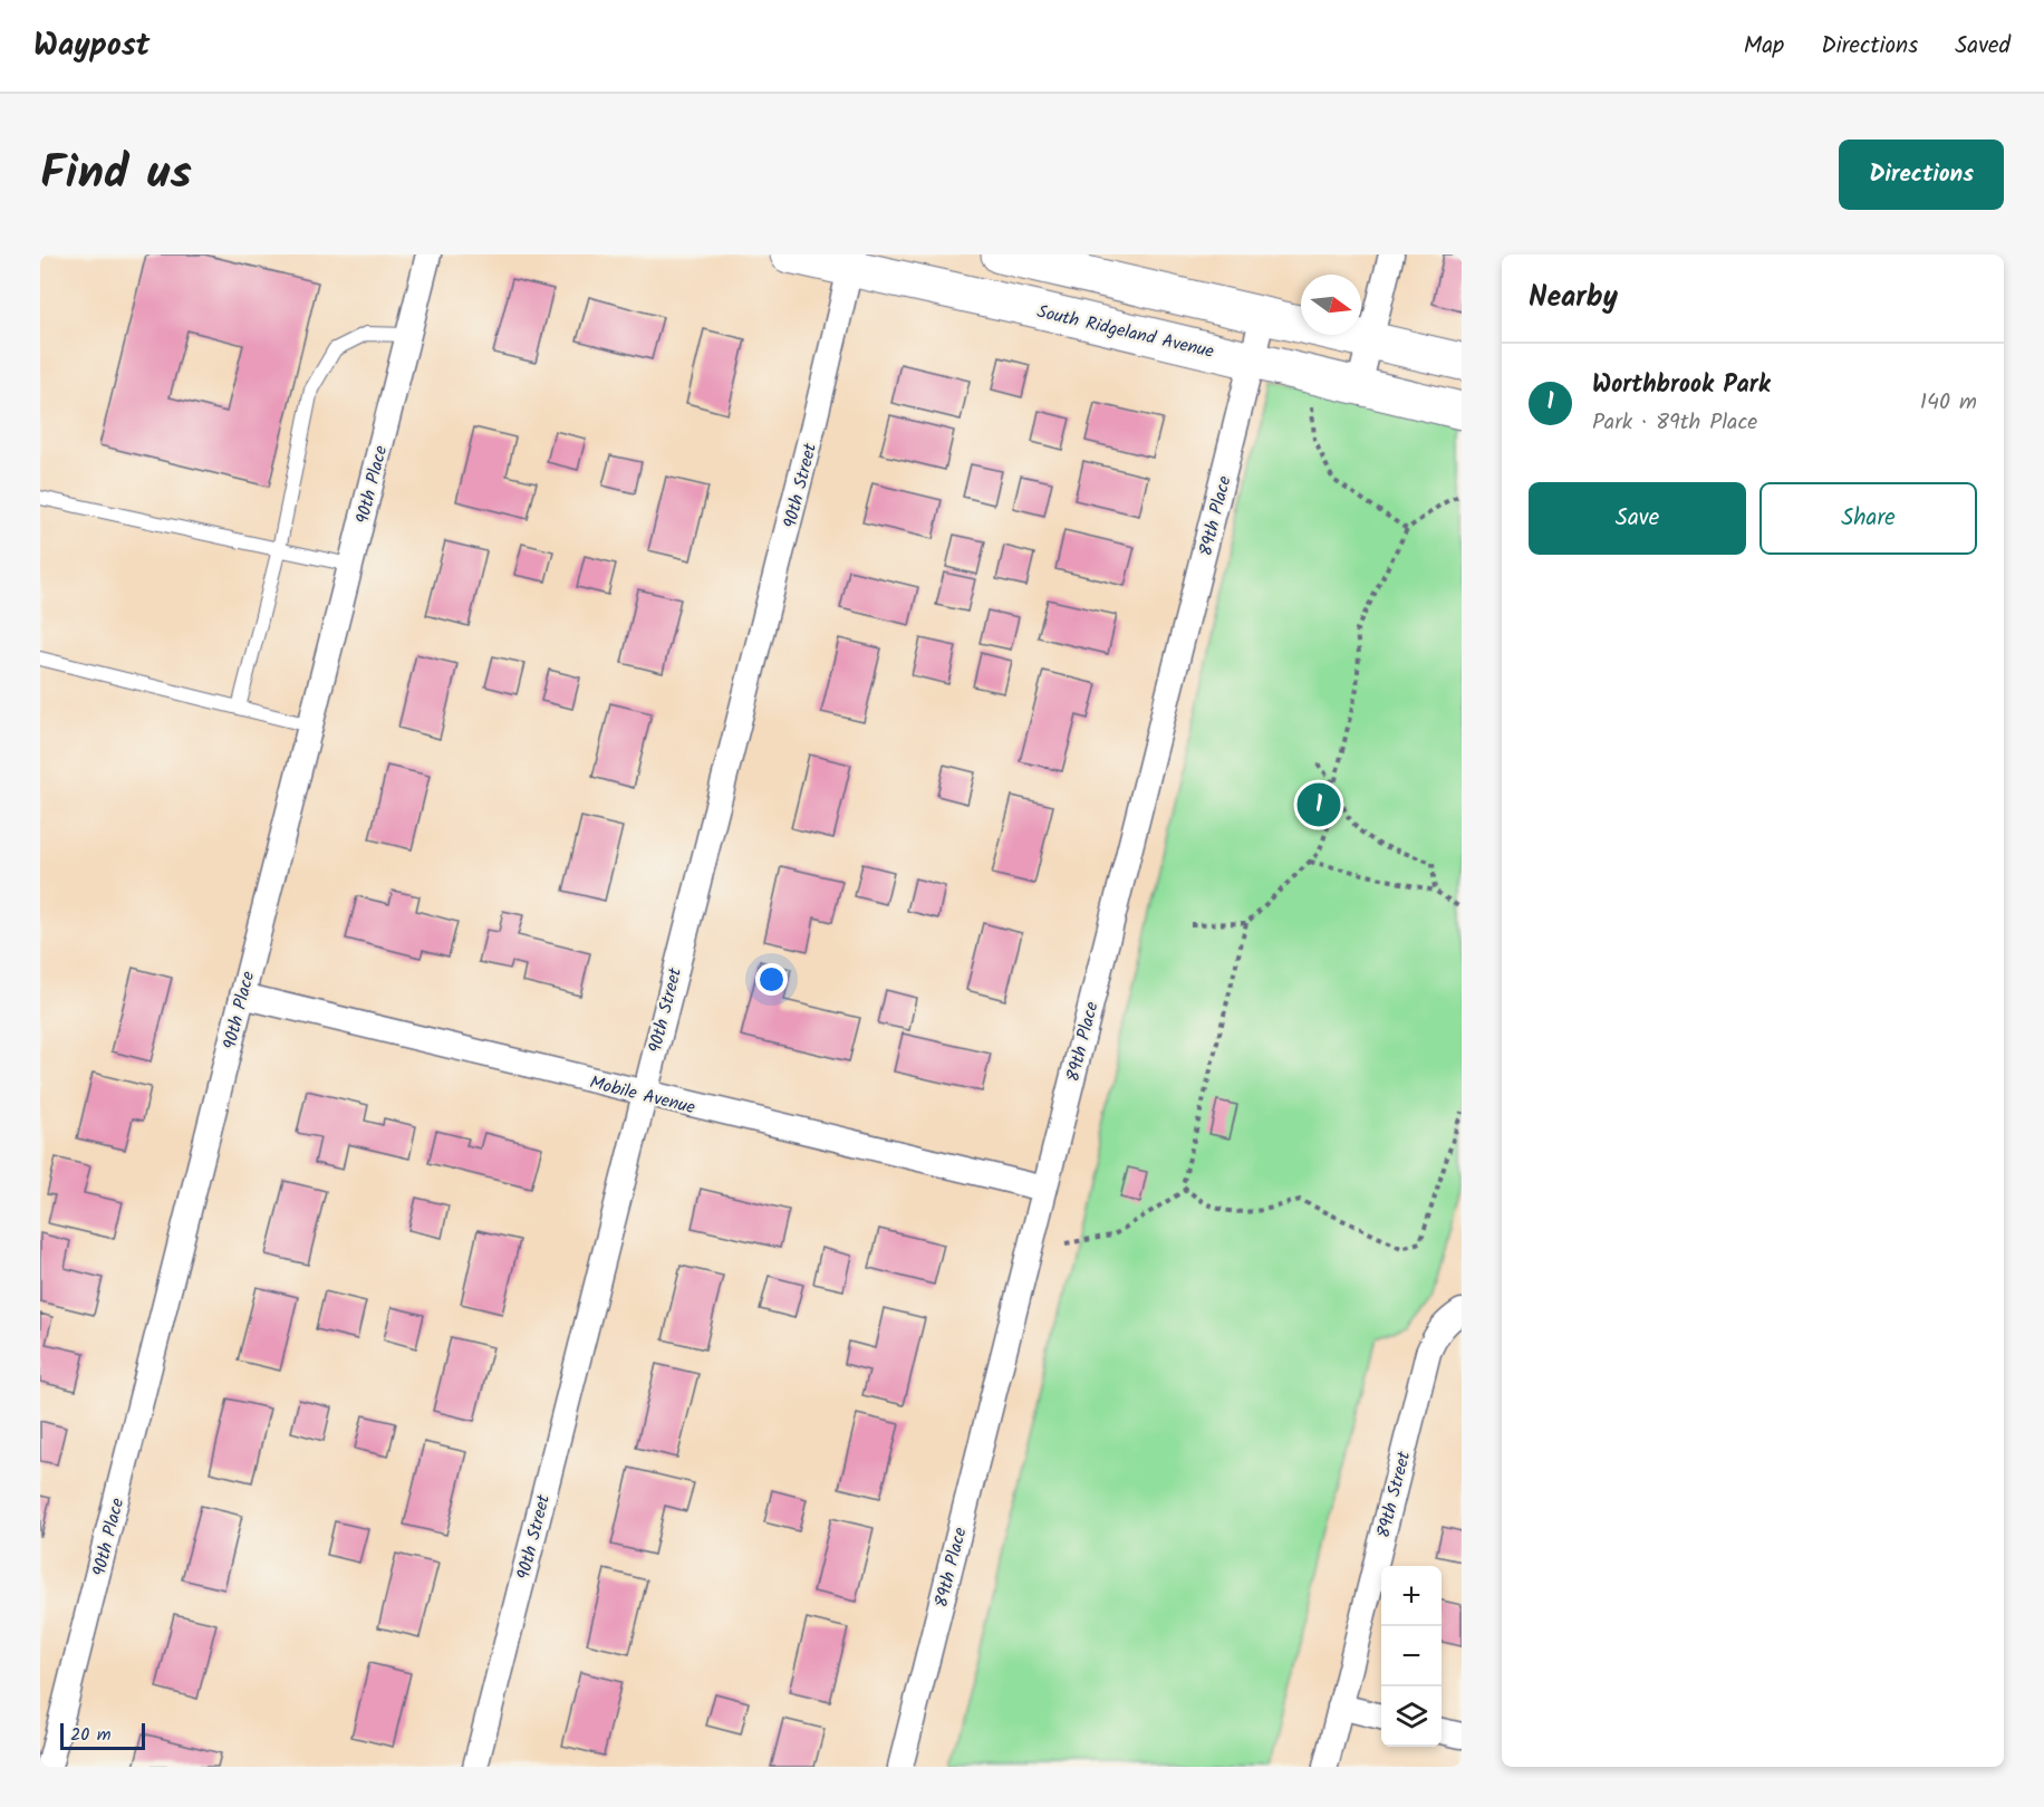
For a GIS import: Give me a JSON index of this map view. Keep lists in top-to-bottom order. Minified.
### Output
{"streets":{"main road":["South Ridgeland Avenue"],"street":["90th Place","90th Street","89th Place","Mobile Avenue","89th Street"]},"crossings":[["South Ridgeland Avenue","90th Street"],["South Ridgeland Avenue","89th Place"],["90th Place","Mobile Avenue"],["90th Street","Mobile Avenue"],["89th Place","Mobile Avenue"]],"scale_bar":"20 m","north":"right","page":{"header":"Waypost","nav":["Map","Directions","Saved"],"title":"Find us","buttons":["Directions",["Save","Share"]],"heading":"Nearby","list":[{"mark":"1","name":"Worthbrook Park","note":"Park · 89th Place","value":"140 m"}],"pins":"1","map_buttons":["+","−"],"scale":"20 m"}}
